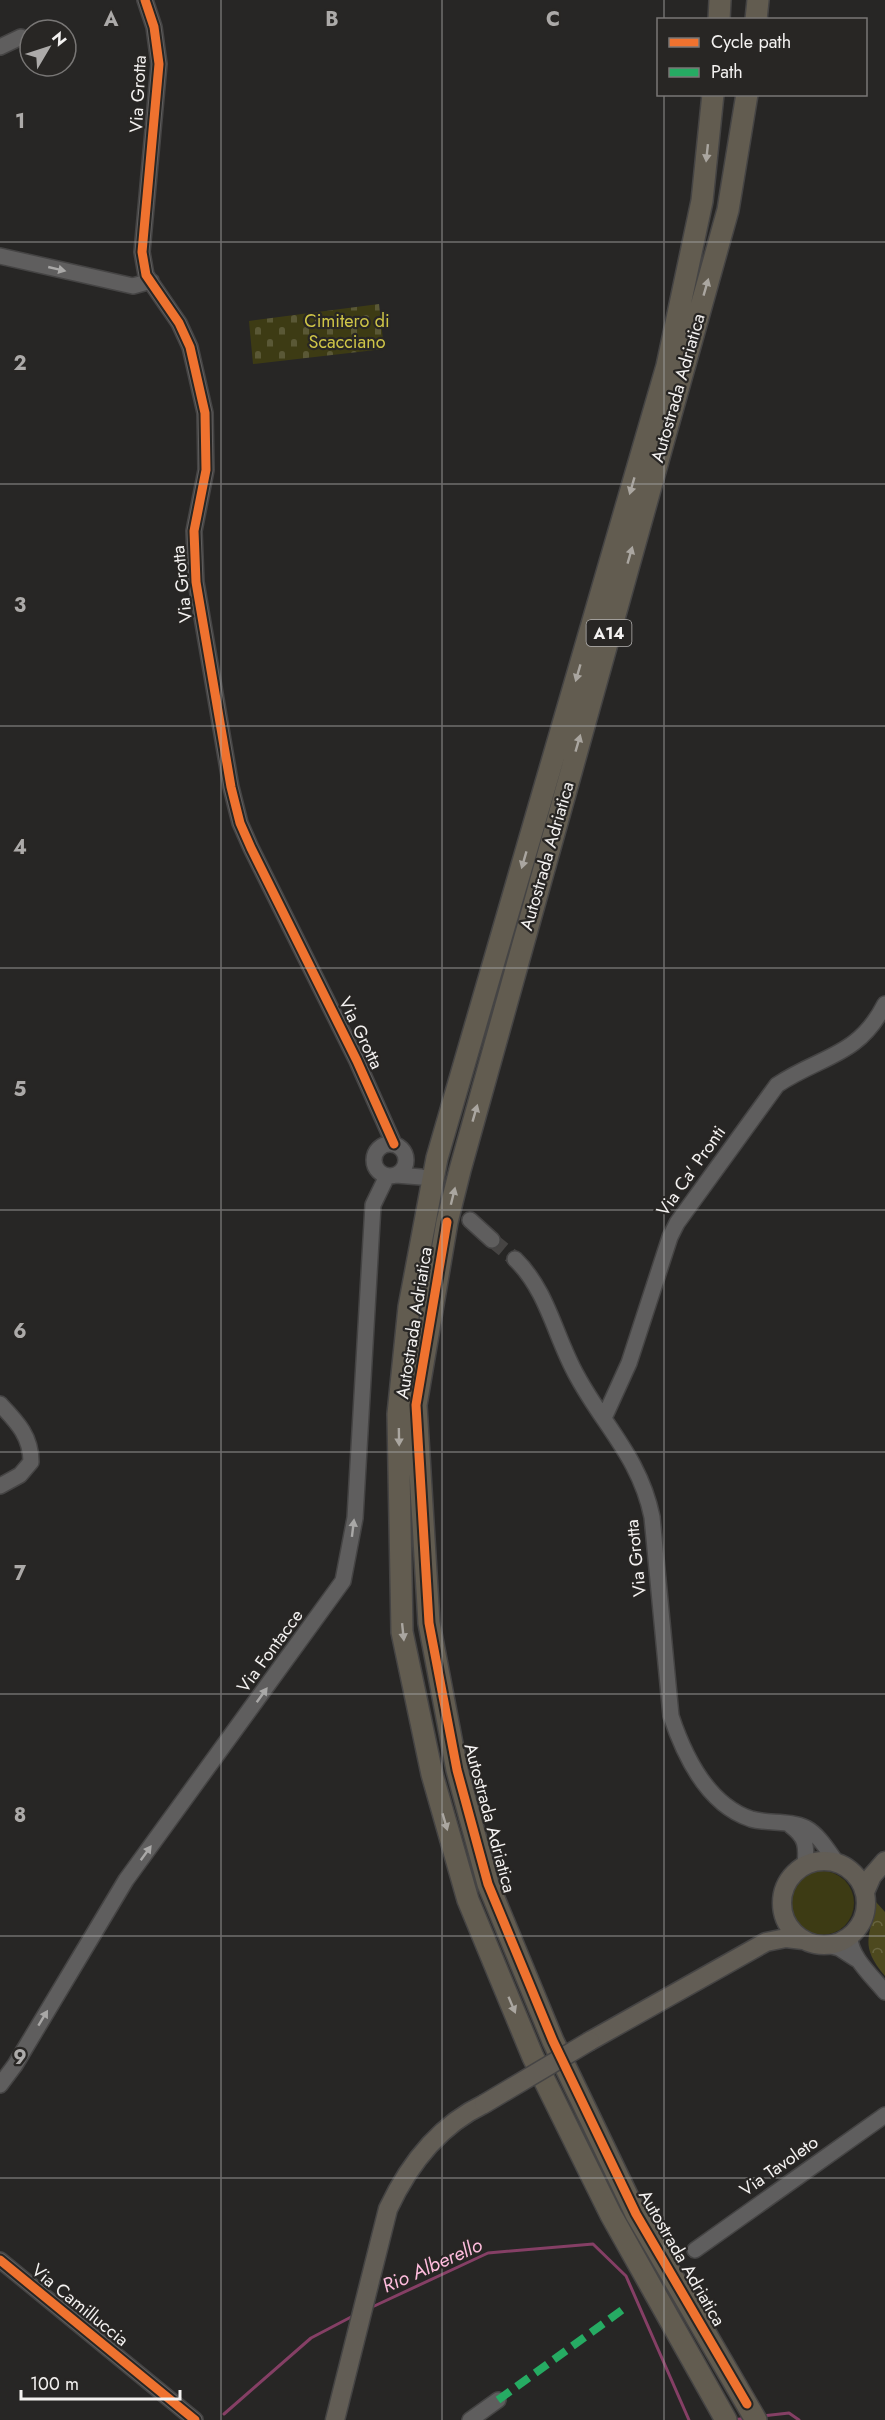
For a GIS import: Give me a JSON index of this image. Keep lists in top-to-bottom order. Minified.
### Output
{"streets":{"highway":["Autostrada Adriatica","A14"],"street":["Via Grotta","Via Ca' Pronti","Via Fontacce","Via Tavoleto","Via Camilluccia"]},"crossings":[["Via Grotta","Via Ca' Pronti"],["Via Grotta","Via Fontacce"]],"one_way":["Via Fontacce"],"water":["Rio Alberello"],"parks":["Cimitero di Scacciano"],"legend":["Cycle path","Path"],"scale_bar":"100 m","north":"top right","grid":{"columns":["A","B","C"],"rows":["1","2","3","4","5","6","7","8","9"]}}
